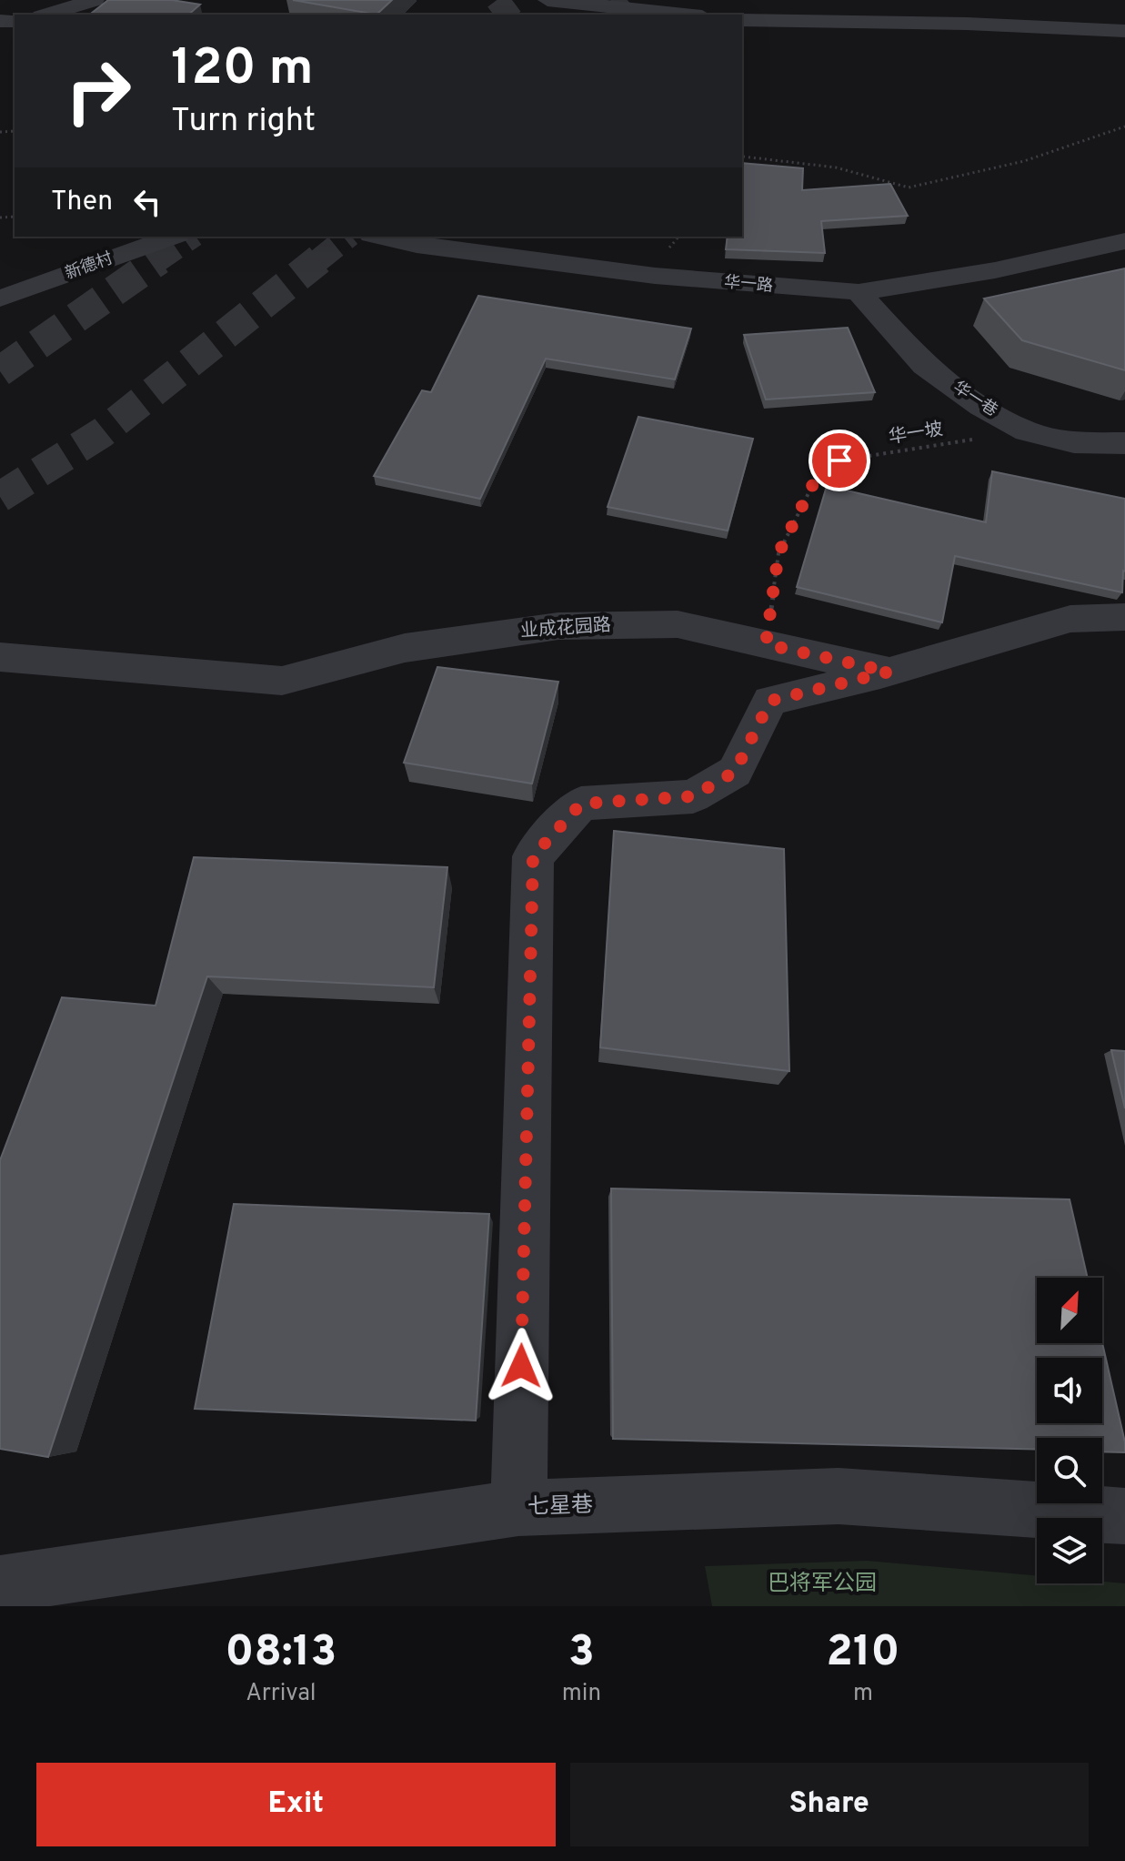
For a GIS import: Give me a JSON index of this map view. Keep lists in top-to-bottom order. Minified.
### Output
{"streets":{"street":["新德村","华一路","华一巷","业成花园路","七星巷"],"path":["华一坡"]},"crossings":[["华一路","华一巷"],["华一巷","华一坡"],["华一坡","业成花园路"]],"parks":["巴将军公园"],"north":"top right","page":{"turn":["120 m","Turn right"],"then":"Then","eta":["08:13","Arrival","3","min","210","m"],"buttons":["Exit","Share"]}}
